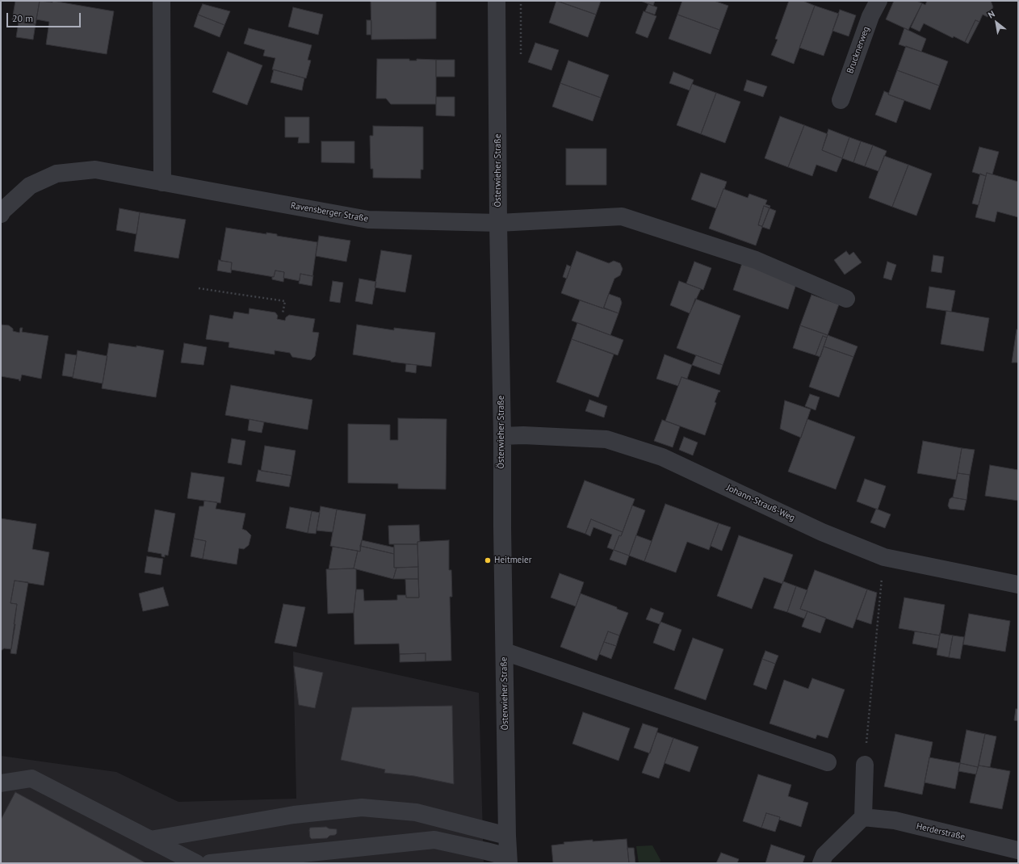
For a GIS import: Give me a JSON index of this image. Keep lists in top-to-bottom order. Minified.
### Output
{"streets":{"street":["Brucknerweg","Österwieher Straße","Ravensberger Straße","Johann-Strauß-Weg","Herderstraße"]},"crossings":[["Österwieher Straße","Ravensberger Straße"],["Österwieher Straße","Johann-Strauß-Weg"]],"places":["Heitmeier"],"scale_bar":"20 m","north":"top left"}
